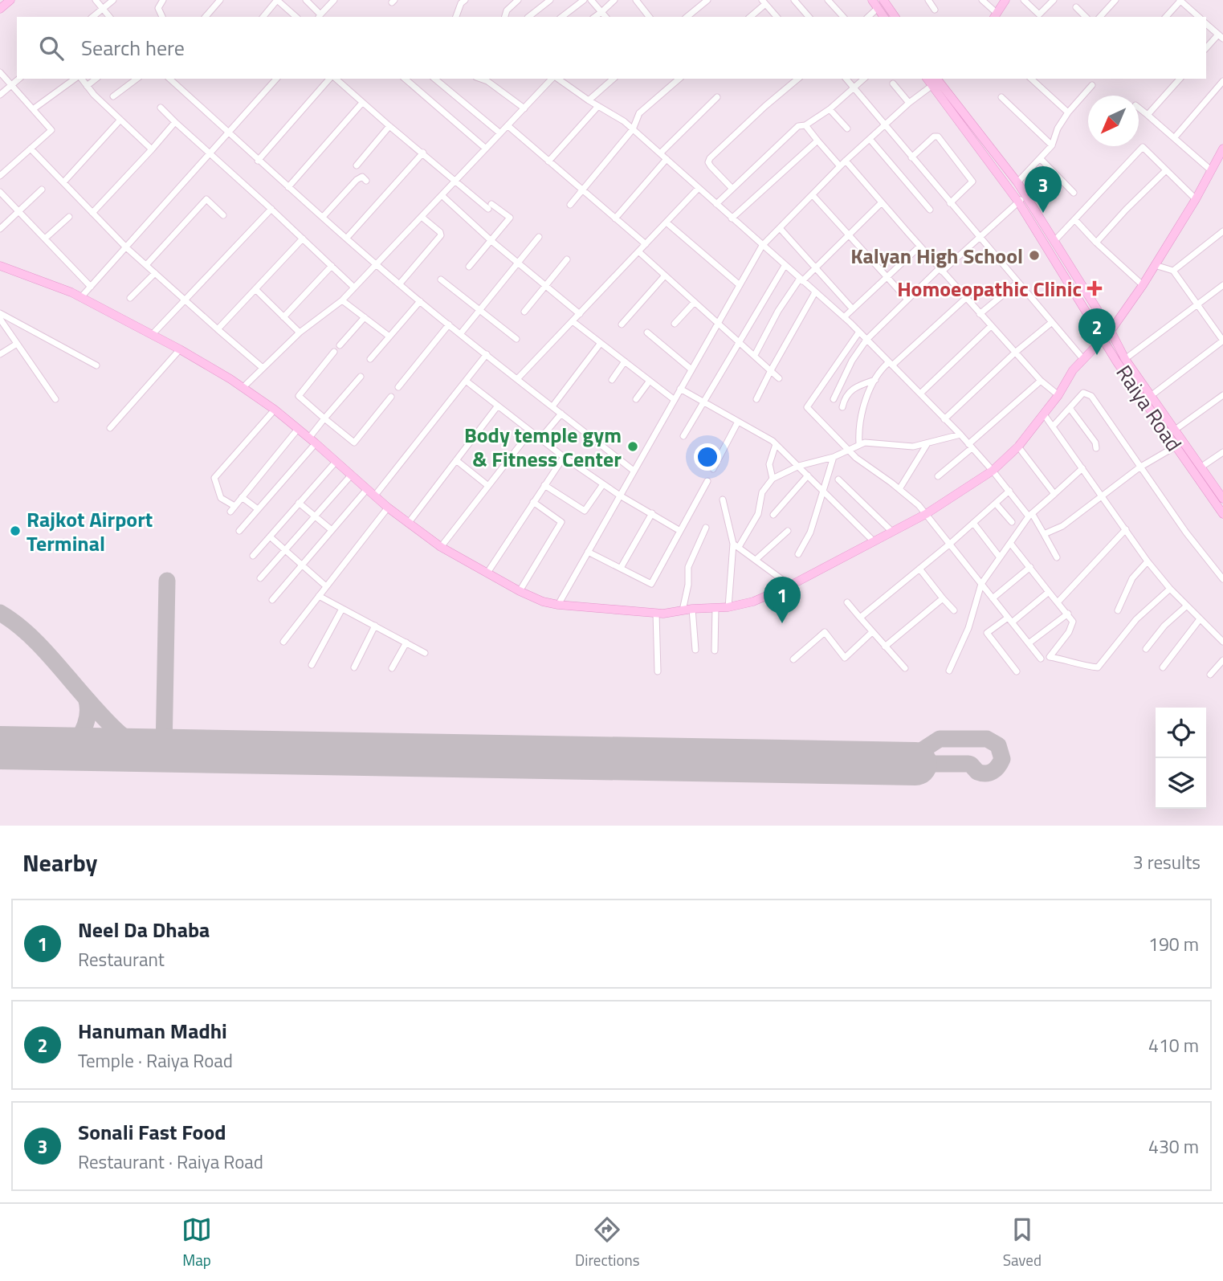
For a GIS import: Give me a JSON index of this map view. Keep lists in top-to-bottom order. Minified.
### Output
{"streets":{"street":["Raiya Road"]},"places":{"other":["Kalyan High School","Body temple gym & Fitness Center","Rajkot Airport Terminal"],"health":["Homoeopathic Clinic"]},"north":"bottom left","page":{"search":"Search here","pins":["3","2","1"],"heading":["Nearby","3 results"],"list":[{"mark":"1","name":"Neel Da Dhaba","note":"Restaurant","value":"190 m"},{"mark":"2","name":"Hanuman Madhi","note":"Temple · Raiya Road","value":"410 m"},{"mark":"3","name":"Sonali Fast Food","note":"Restaurant · Raiya Road","value":"430 m"}],"nav":["Map","Directions","Saved"]}}
